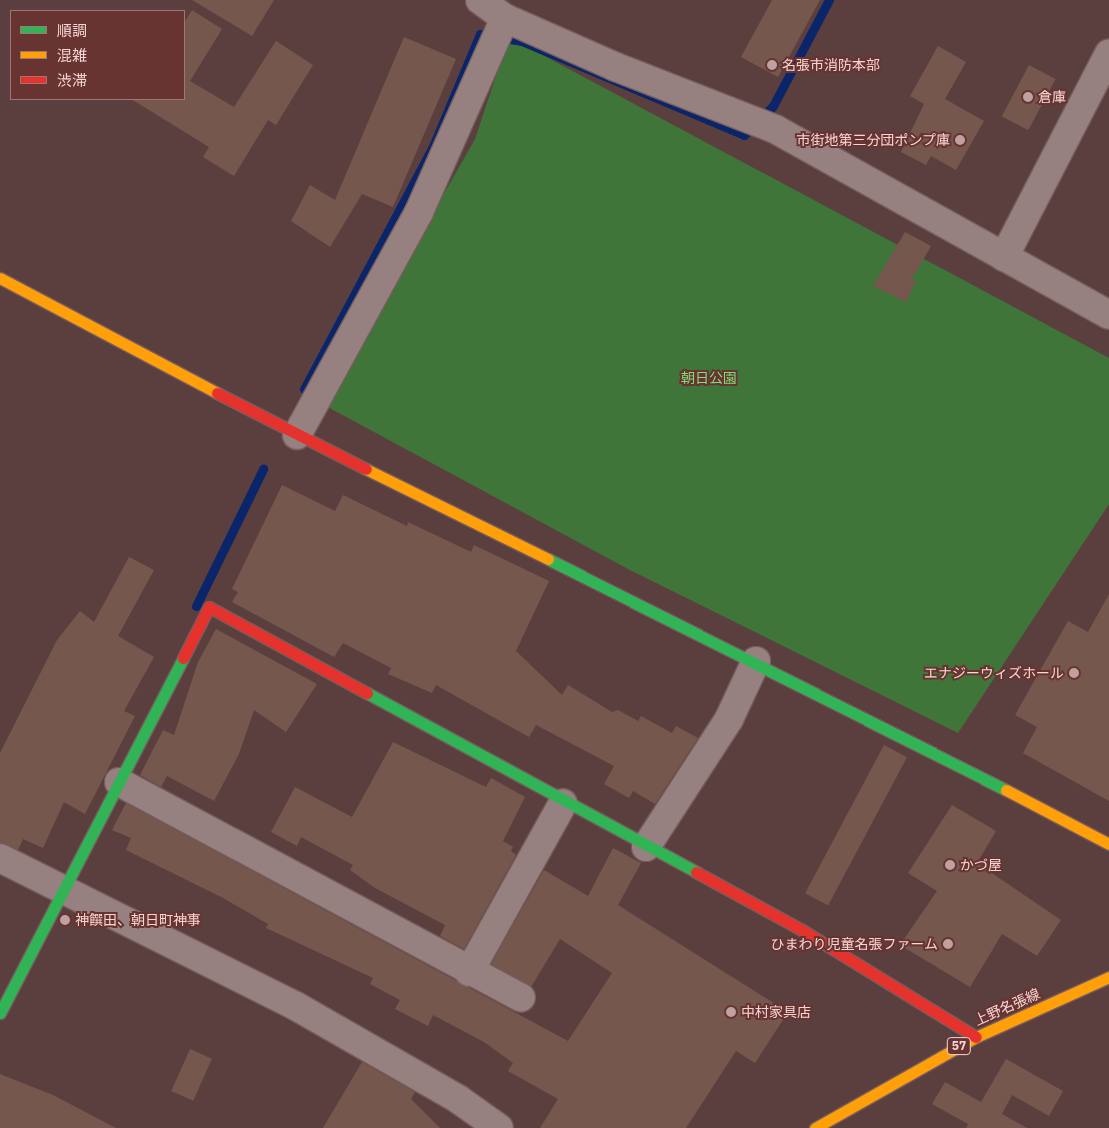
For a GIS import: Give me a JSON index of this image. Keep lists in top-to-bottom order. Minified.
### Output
{"streets":{"street":["上野名張線","57"]},"parks":["朝日公園"],"places":["名張市消防本部","倉庫","市街地第三分団ポンプ庫","エナジーウィズホール","かづ屋","神饌田、朝日町神事","ひまわり児童名張ファーム","中村家具店"],"legend":["順調","混雑","渋滞"]}
